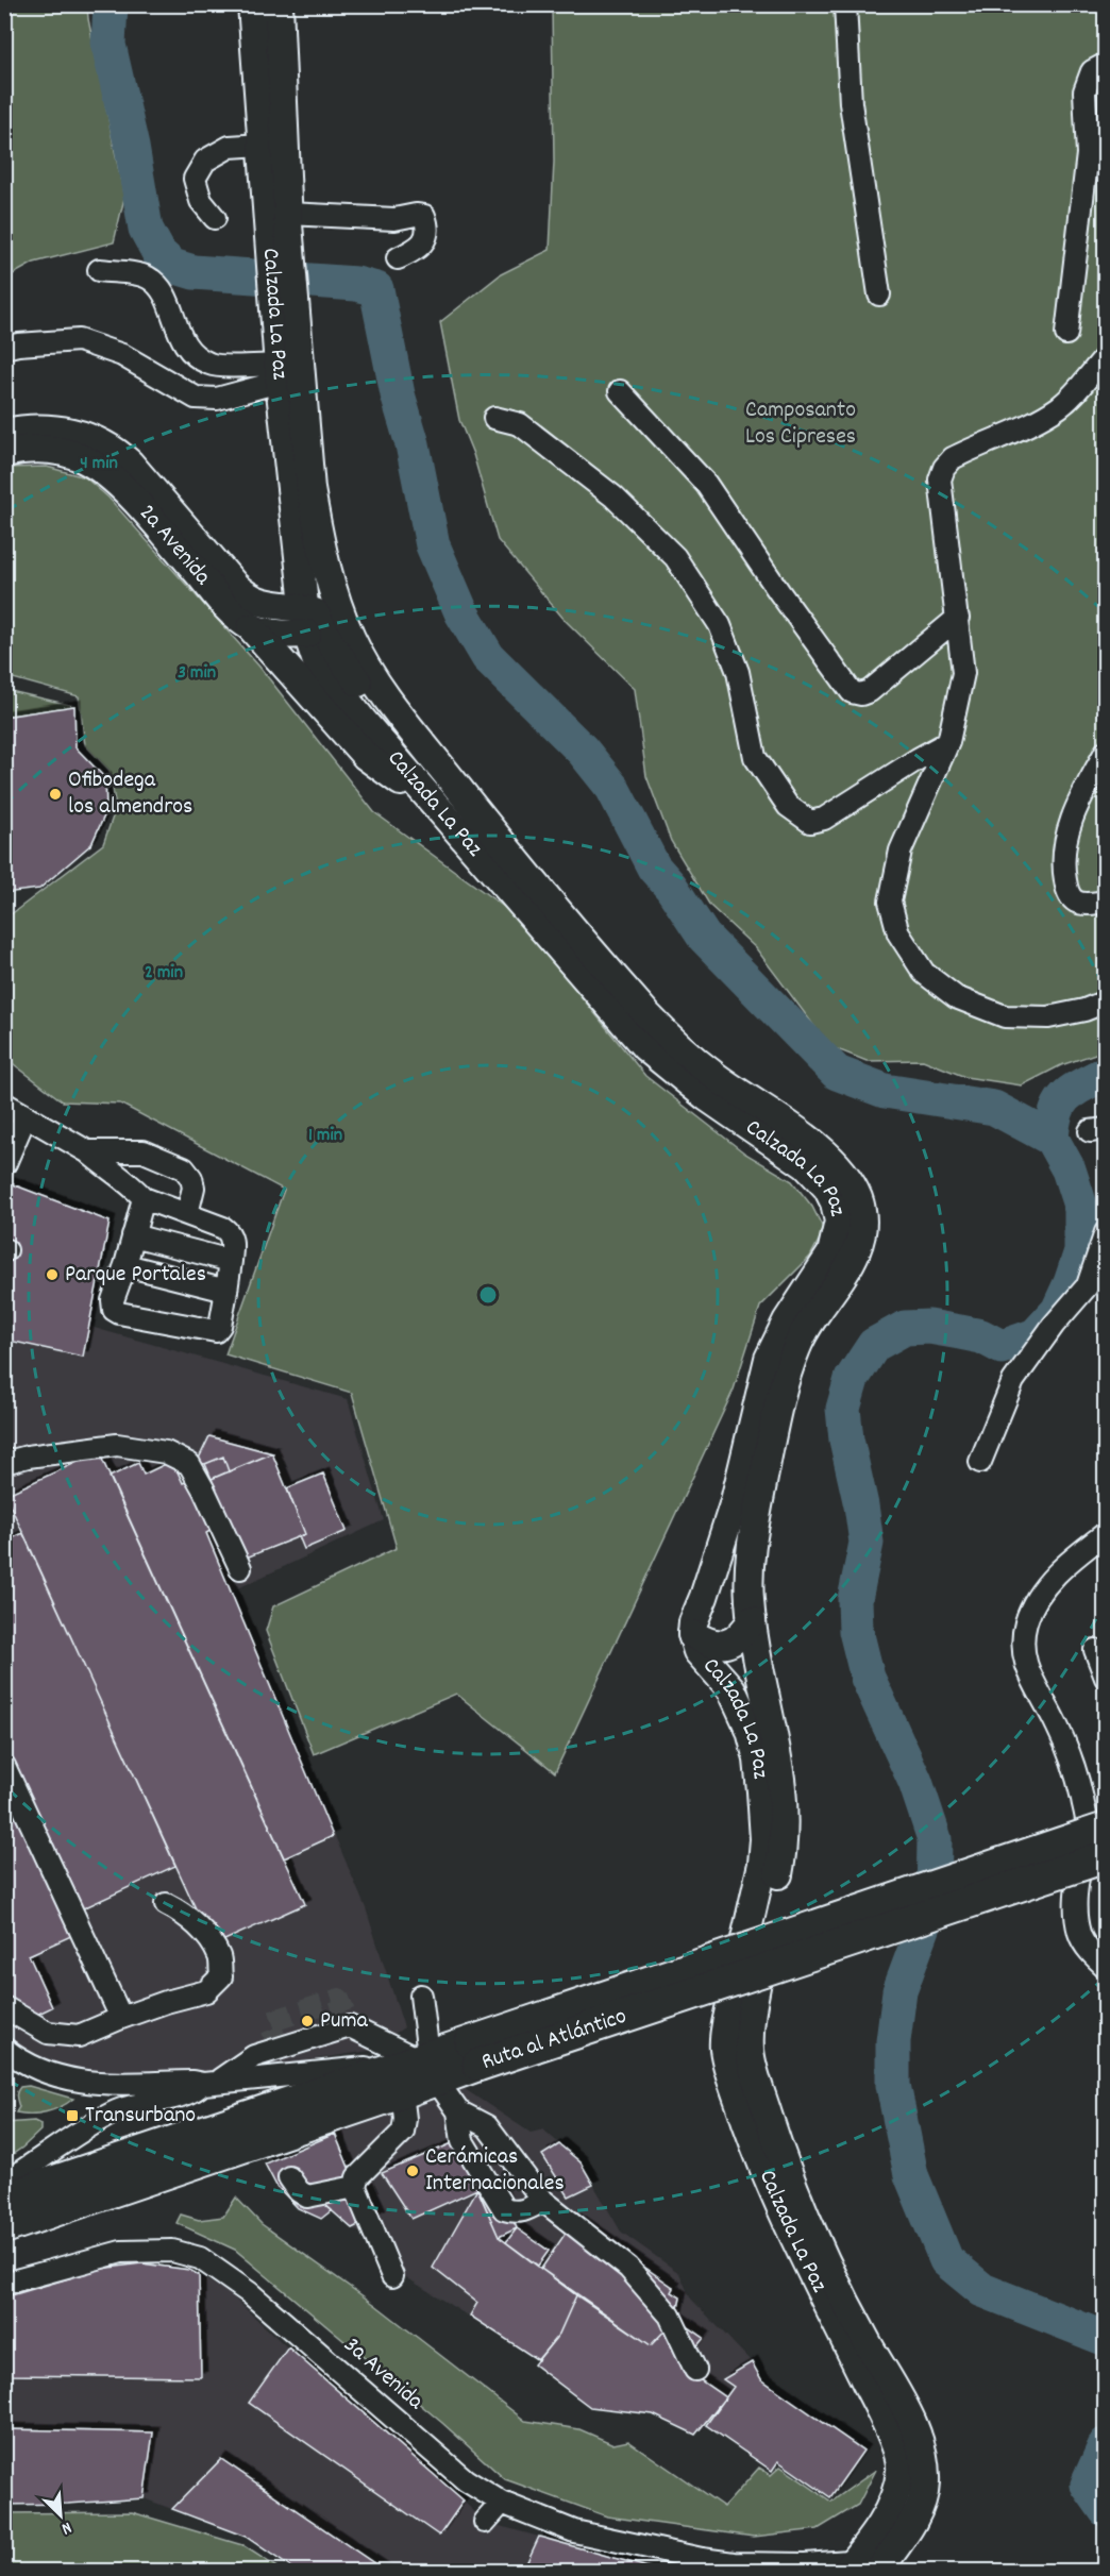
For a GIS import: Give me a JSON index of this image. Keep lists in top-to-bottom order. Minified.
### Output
{"streets":{"highway":["Ruta al Atlántico"],"main road":["Calzada La Paz","2a Avenida"],"street":["3a Avenida"]},"crossings":[["Calzada La Paz","2a Avenida"],["Calzada La Paz","3a Avenida"]],"parks":["Camposanto Los Cipreses"],"places":{"other":["Ofibodega los almendros","Parque Portales","Puma","Cerámicas Internacionales"],"transit":["Transurbano"]},"north":"bottom right","rings":["4 min","3 min","2 min","1 min"]}
